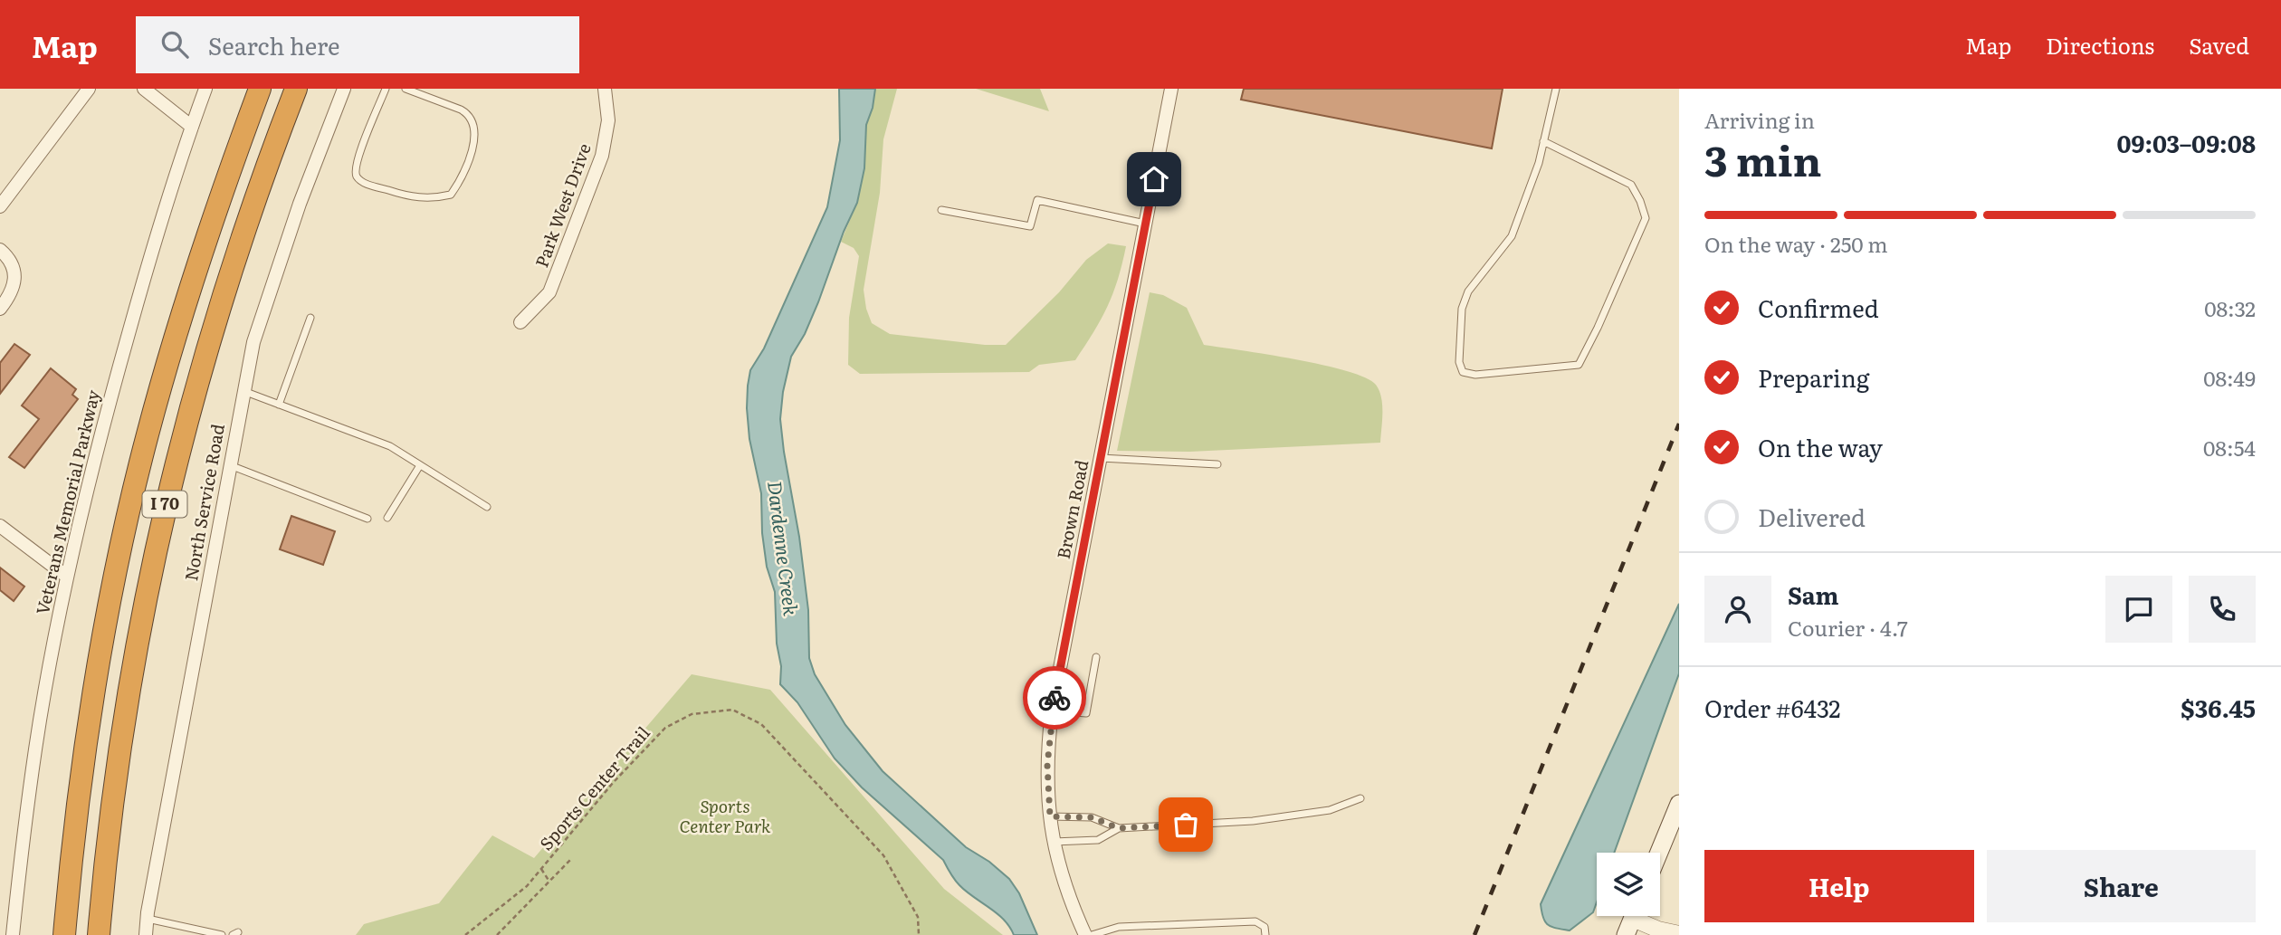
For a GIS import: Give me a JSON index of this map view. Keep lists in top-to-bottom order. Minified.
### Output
{"streets":{"highway":["I 70"],"street":["Park West Drive","Veterans Memorial Parkway","North Service Road","Brown Road"],"path":["Sports Center Trail"]},"water":["Dardenne Creek"],"parks":["Sports Center Park"],"page":{"header":"Map","search":"Search here","nav":["Map","Directions","Saved"],"heading":["3 min","Arriving in","09:03–09:08"],"panel":["Sam","Courier · 4.7","Order #6432","$36.45"],"bar":"On the way · 250 m","list":[["Confirmed","08:32"],["Preparing","08:49"],["On the way","08:54"],"Delivered"],"buttons":["Help","Share"]}}
